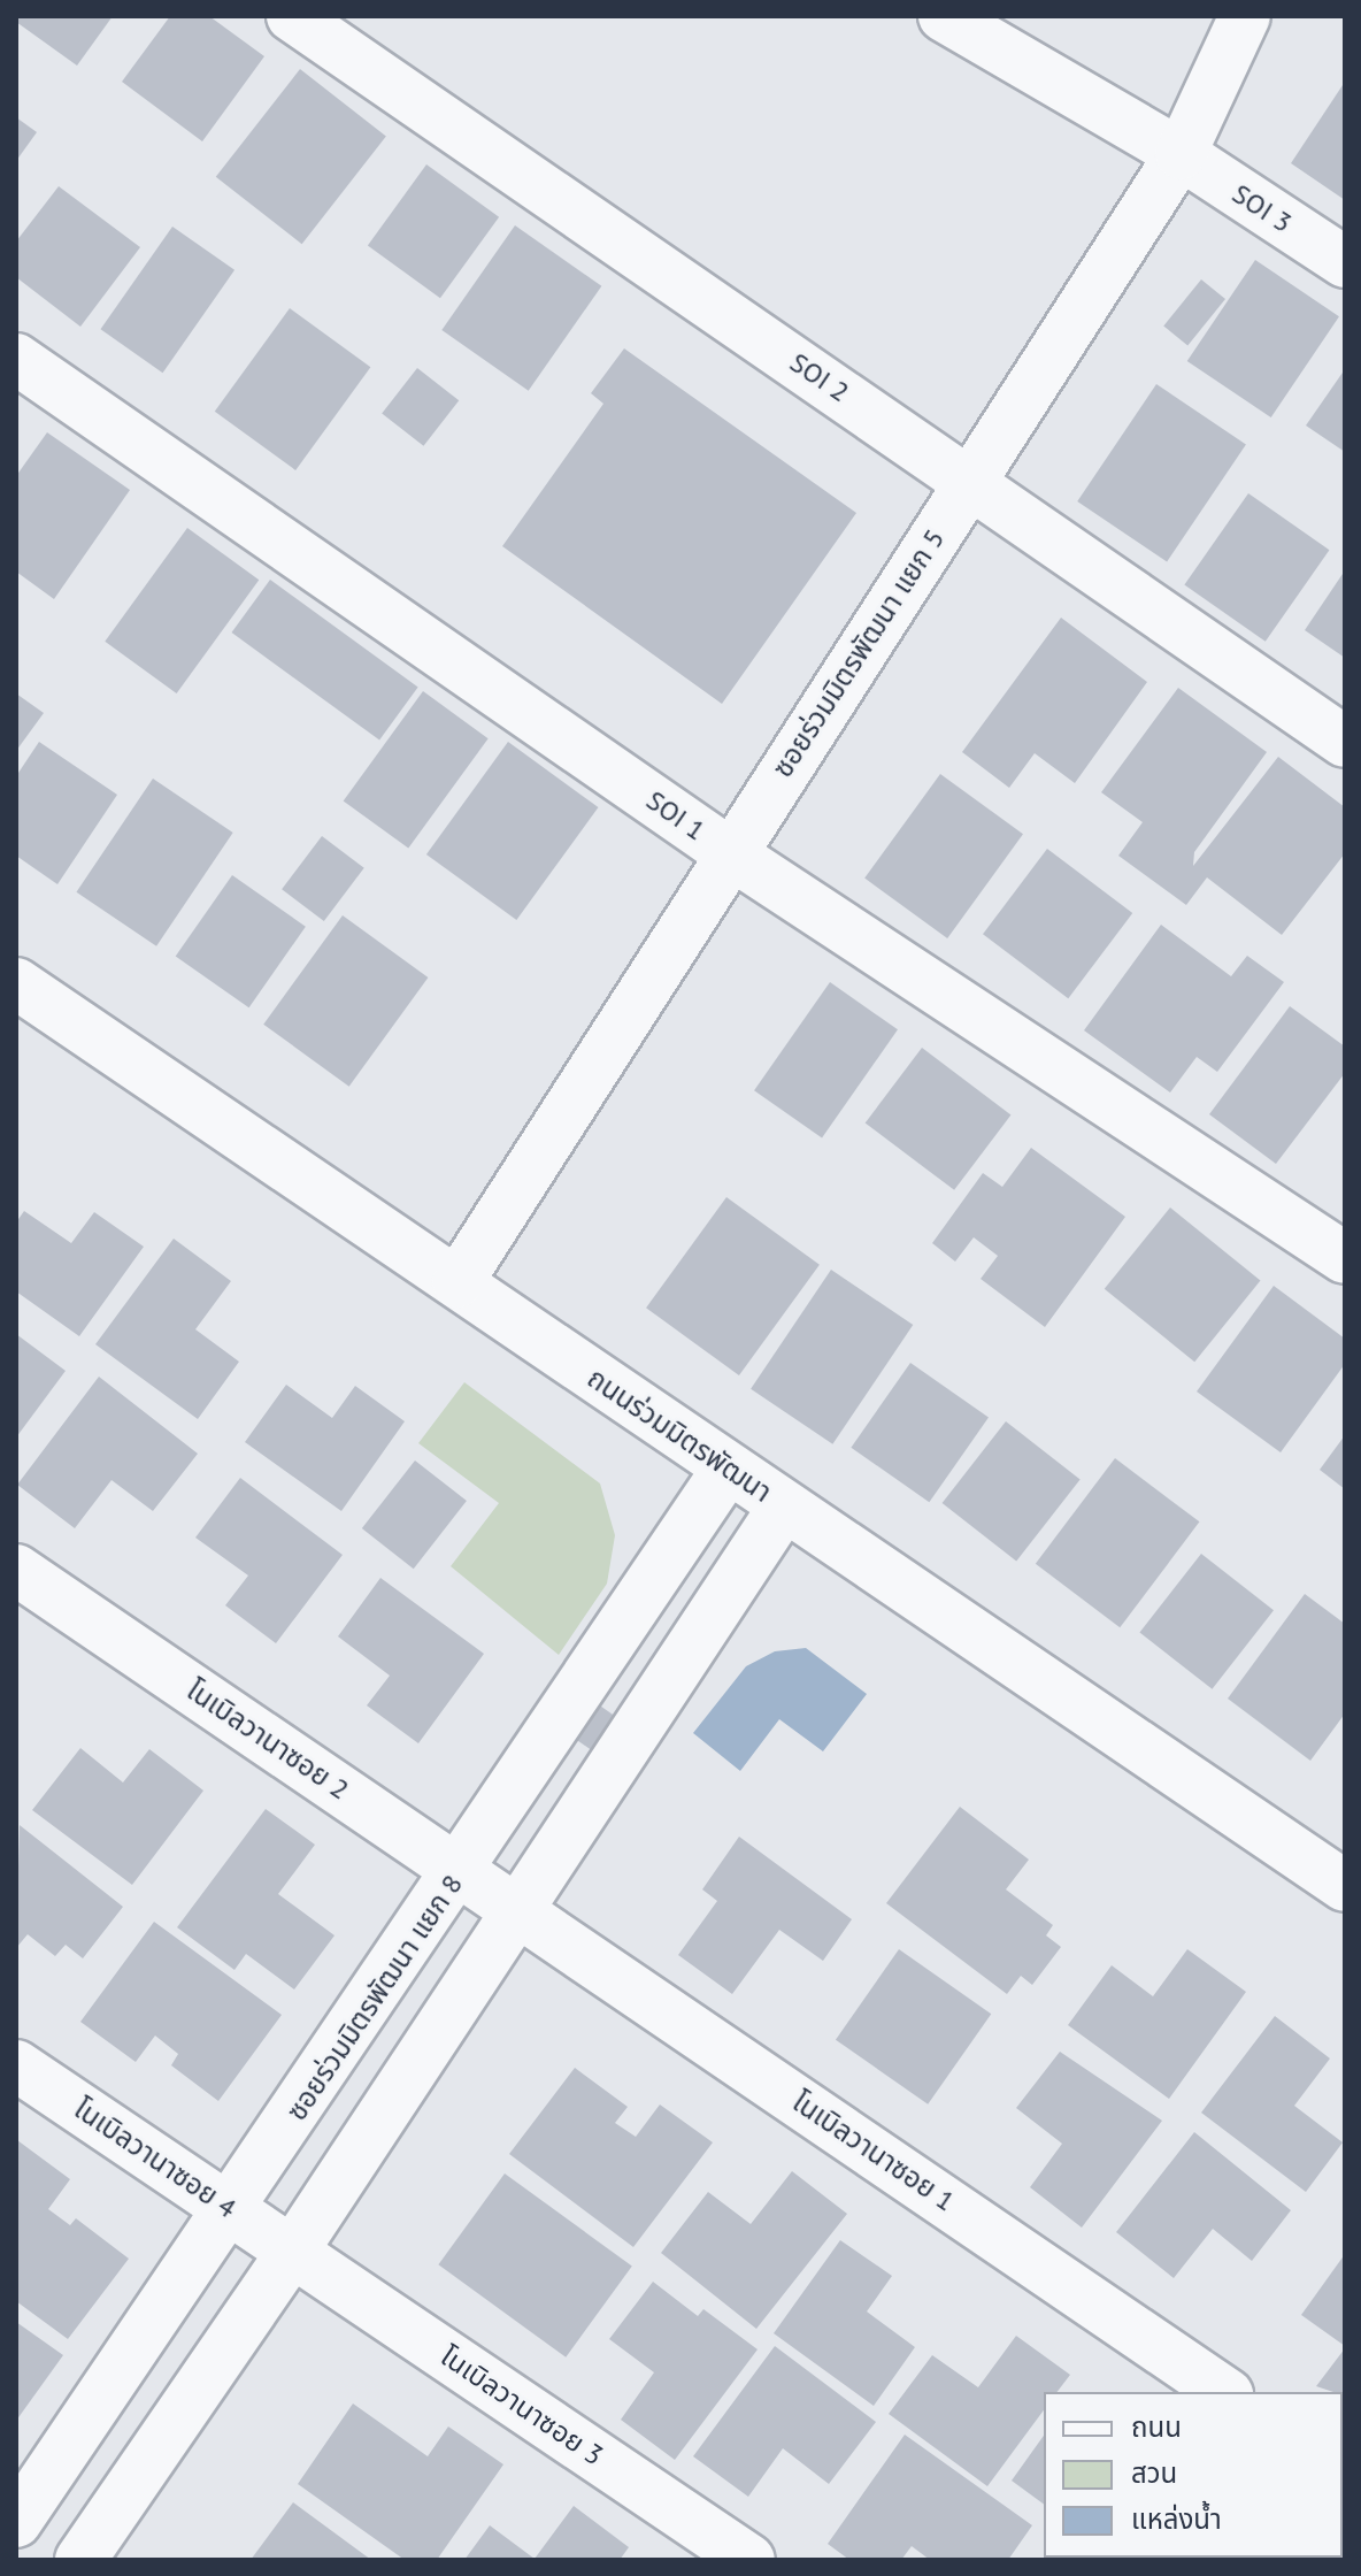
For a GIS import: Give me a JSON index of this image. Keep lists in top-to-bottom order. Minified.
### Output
{"streets":{"street":["SOI 3","SOI 2","ซอยร่วมมิตรพัฒนา แยก 5","SOI 1","ถนนร่วมมิตรพัฒนา","โนเบิลวานาซอย 2","ซอยร่วมมิตรพัฒนา แยก 8","โนเบิลวานาซอย 1","โนเบิลวานาซอย 4","โนเบิลวานาซอย 3"]},"crossings":[["SOI 3","ซอยร่วมมิตรพัฒนา แยก 5"],["SOI 2","ซอยร่วมมิตรพัฒนา แยก 5"],["ซอยร่วมมิตรพัฒนา แยก 5","SOI 1"],["ซอยร่วมมิตรพัฒนา แยก 5","ถนนร่วมมิตรพัฒนา"],["ถนนร่วมมิตรพัฒนา","ซอยร่วมมิตรพัฒนา แยก 8"],["โนเบิลวานาซอย 2","ซอยร่วมมิตรพัฒนา แยก 8"],["โนเบิลวานาซอย 2","โนเบิลวานาซอย 1"],["ซอยร่วมมิตรพัฒนา แยก 8","โนเบิลวานาซอย 4"],["โนเบิลวานาซอย 4","โนเบิลวานาซอย 3"]],"legend":["ถนน","สวน","แหล่งน้ำ"]}
